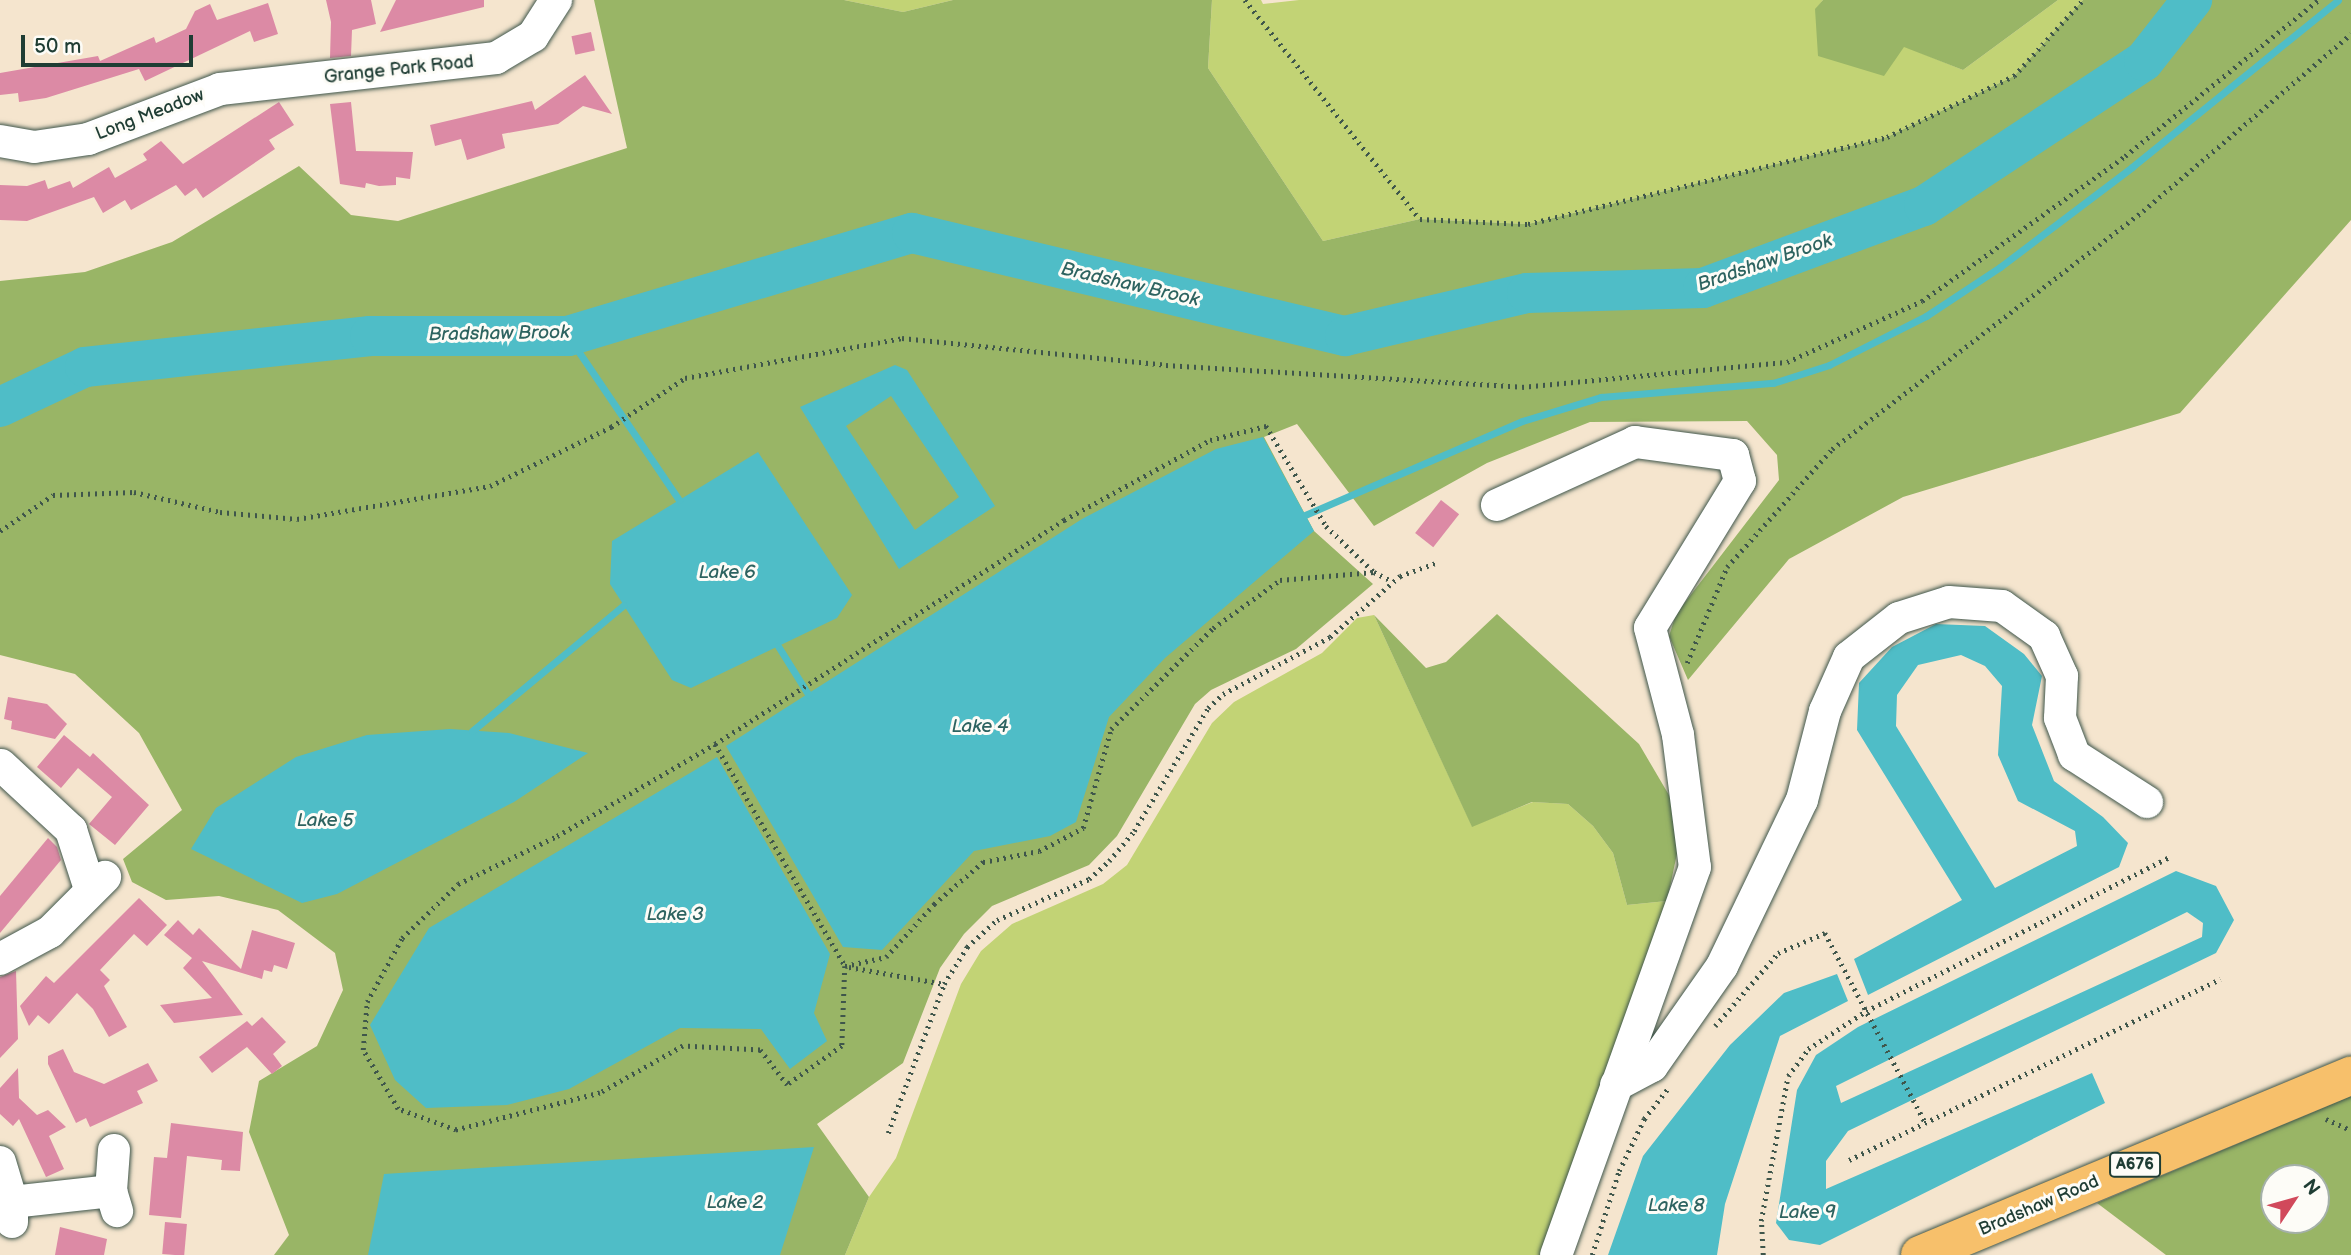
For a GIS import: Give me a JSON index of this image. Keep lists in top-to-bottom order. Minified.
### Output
{"streets":{"main road":["A676","Bradshaw Road"],"street":["Grange Park Road","Long Meadow"]},"crossings":[["Grange Park Road","Long Meadow"]],"water":["Bradshaw Brook","Lake 6","Lake 4","Lake 5","Lake 3","Lake 2","Lake 8","Lake 9"],"scale_bar":"50 m","north":"top right"}
